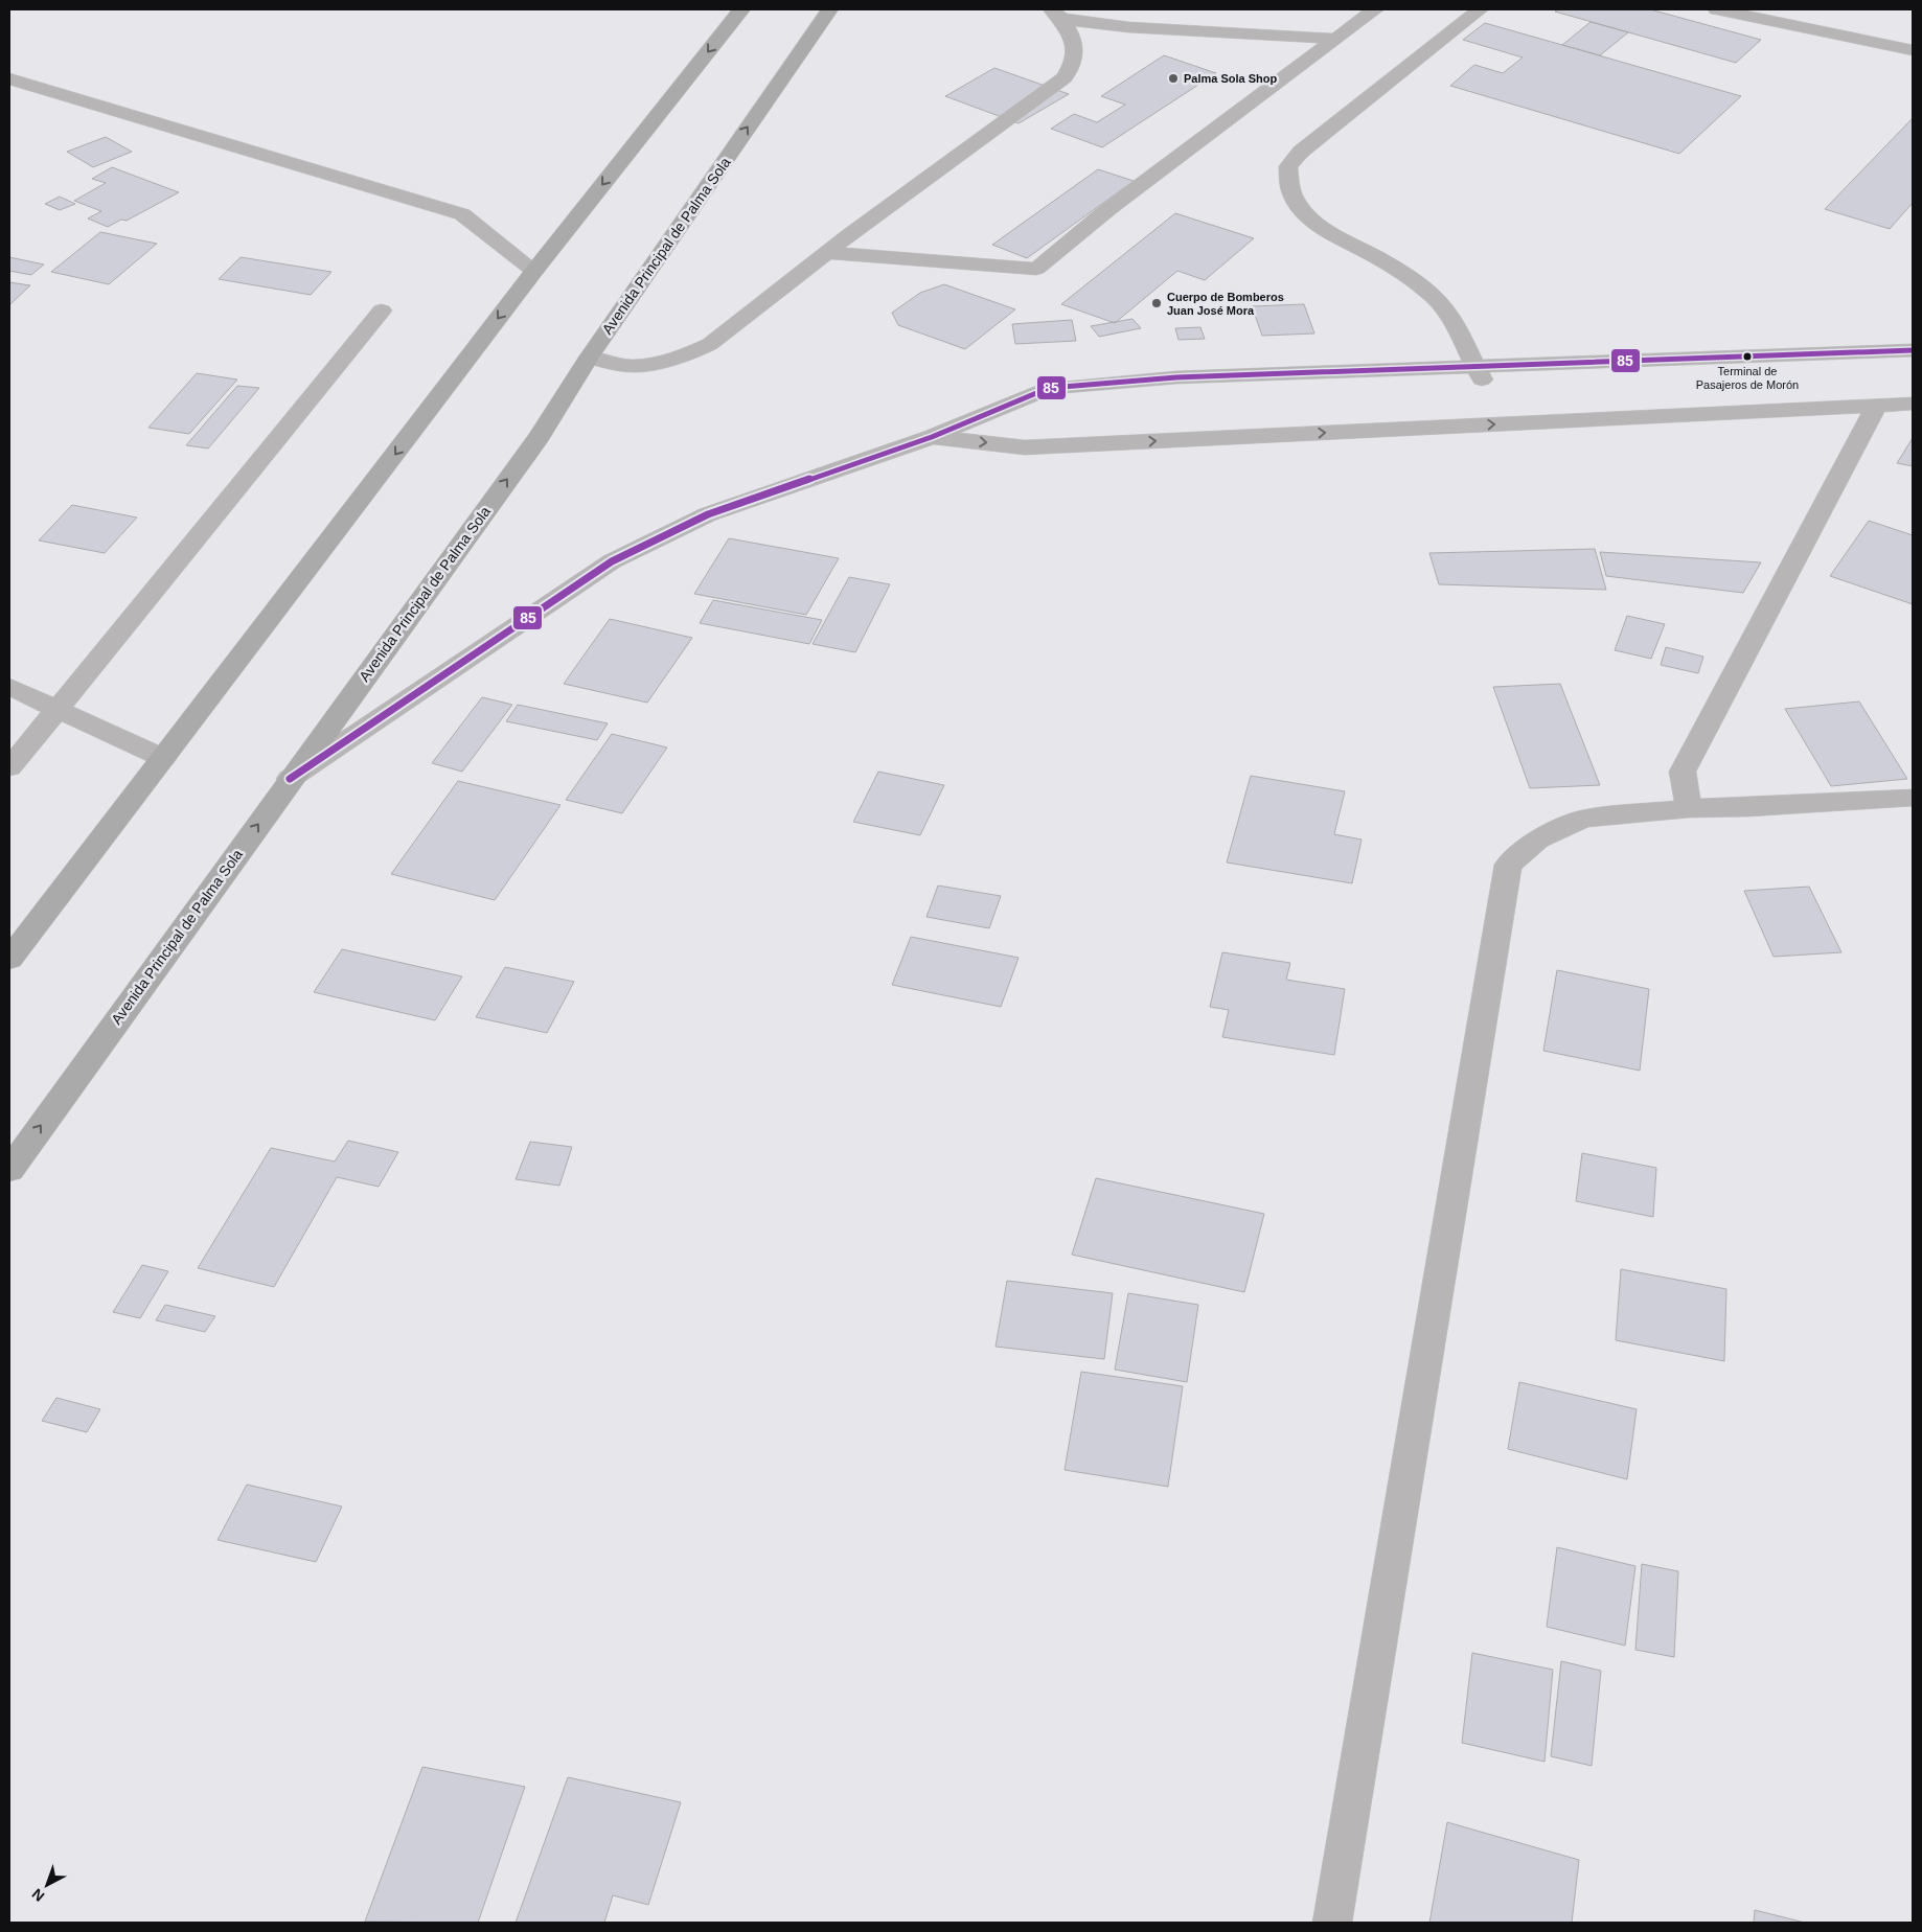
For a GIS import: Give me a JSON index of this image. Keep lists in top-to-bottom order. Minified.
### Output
{"streets":{"highway":["Avenida Principal de Palma Sola"]},"places":["Palma Sola Shop","Cuerpo de Bomberos Juan José Mora","Terminal de Pasajeros de Morón"],"lines":["transit line 85"],"north":"bottom left"}
